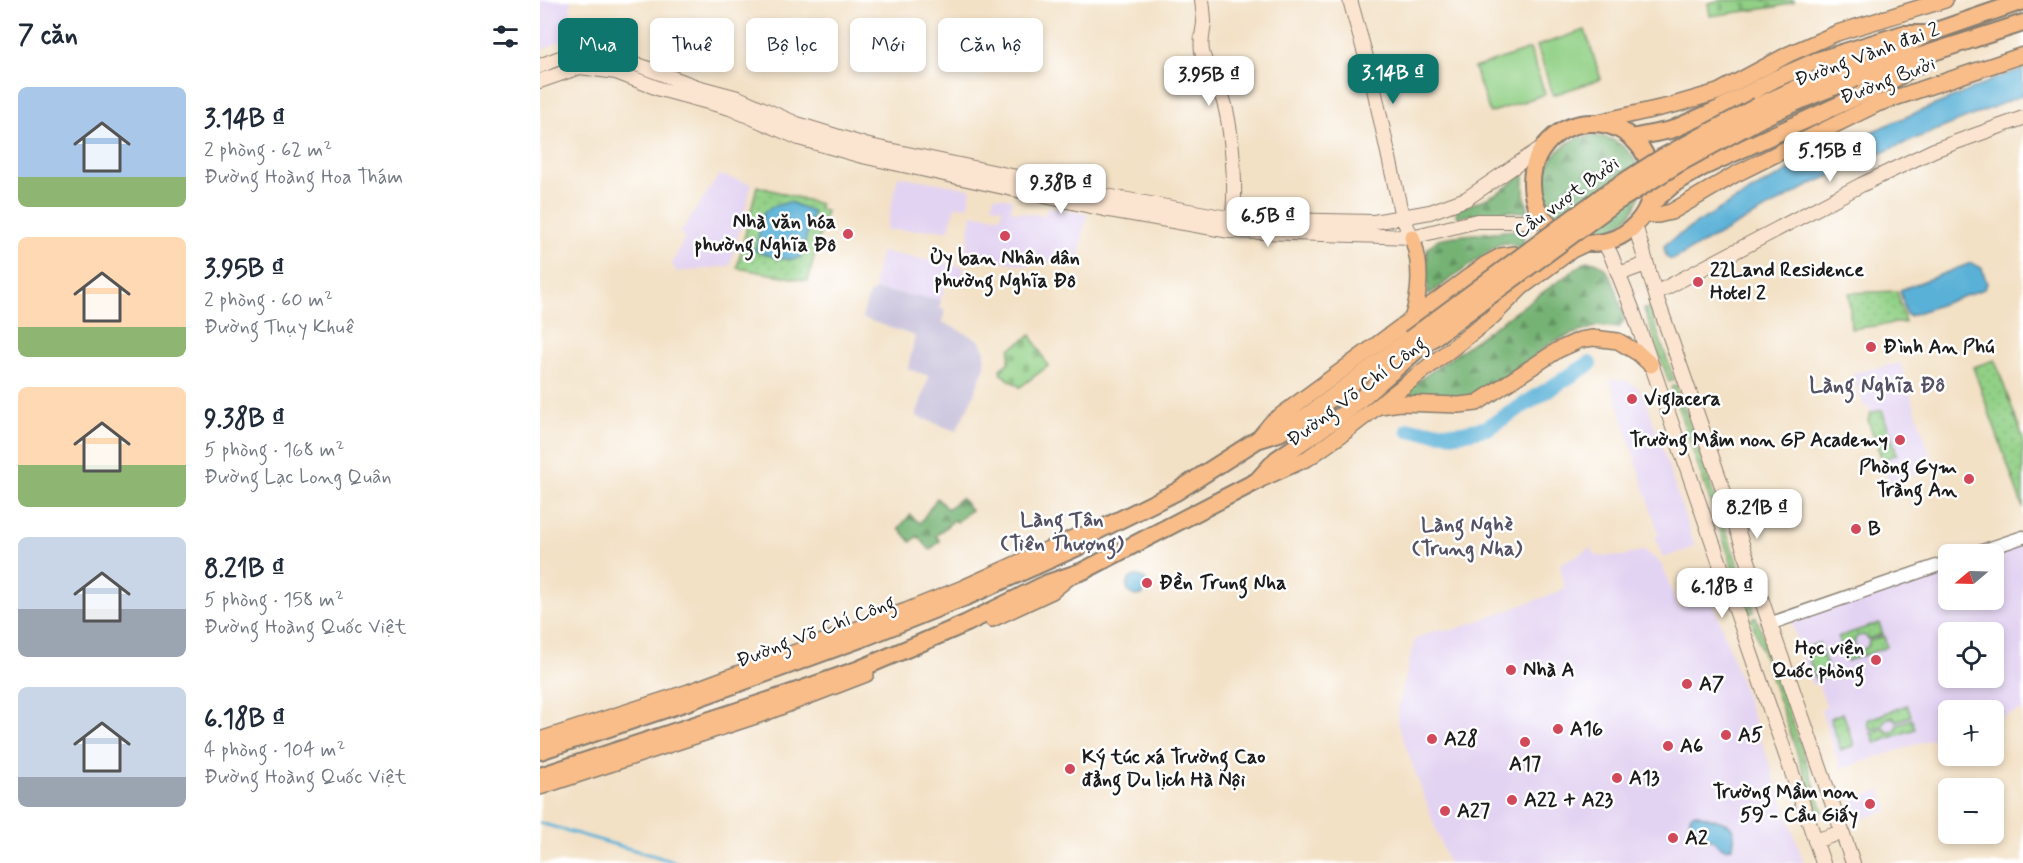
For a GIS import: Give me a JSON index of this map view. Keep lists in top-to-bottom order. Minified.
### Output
{"streets":{"highway":["Đường Vành đai 2","Cầu vượt Bưởi","Đường Võ Chí Công"],"main road":["Đường Bưởi"]},"crossings":[["Đường Vành đai 2","Cầu vượt Bưởi"],["Đường Bưởi","Đường Võ Chí Công"]],"districts":["Làng Nghĩa Đô","Làng Tân (Tiên Thượng)","Làng Nghè (Trung Nha)"],"places":["Nhà văn hóa phường Nghĩa Đô","Ủy ban Nhân dân phường Nghĩa Đô","22Land Residence Hotel 2","Đình An Phú","Viglacera","Trường Mầm non GP Academy","Phòng Gym Tràng An","B","Đền Trung Nha","Học viện Quốc phòng","Nhà A","A7","A16","A5","A28","A17","A6","Ký túc xá Trường Cao đẳng Du lịch Hà Nội","A13","A22 + A23","Trường Mầm non 59 - Cầu Giấy","A27","A2"],"north":"left","page":{"heading":"7 căn","chip":["Mua","Thuê","Bộ lọc","Mới","Căn hộ"],"price":["3.14B ₫","3.95B ₫","5.15B ₫","9.38B ₫","6.5B ₫","8.21B ₫","6.18B ₫"],"list":[{"name":"3.14B ₫","note":"2 phòng · 62 m² · Đường Hoàng Hoa Thám"},{"name":"3.95B ₫","note":"2 phòng · 60 m² · Đường Thụy Khuê"},{"name":"9.38B ₫","note":"5 phòng · 168 m² · Đường Lạc Long Quân"},{"name":"8.21B ₫","note":"5 phòng · 158 m² · Đường Hoàng Quốc Việt"},{"name":"6.18B ₫","note":"4 phòng · 104 m² · Đường Hoàng Quốc Việt"}],"map_buttons":["+","−"]}}
